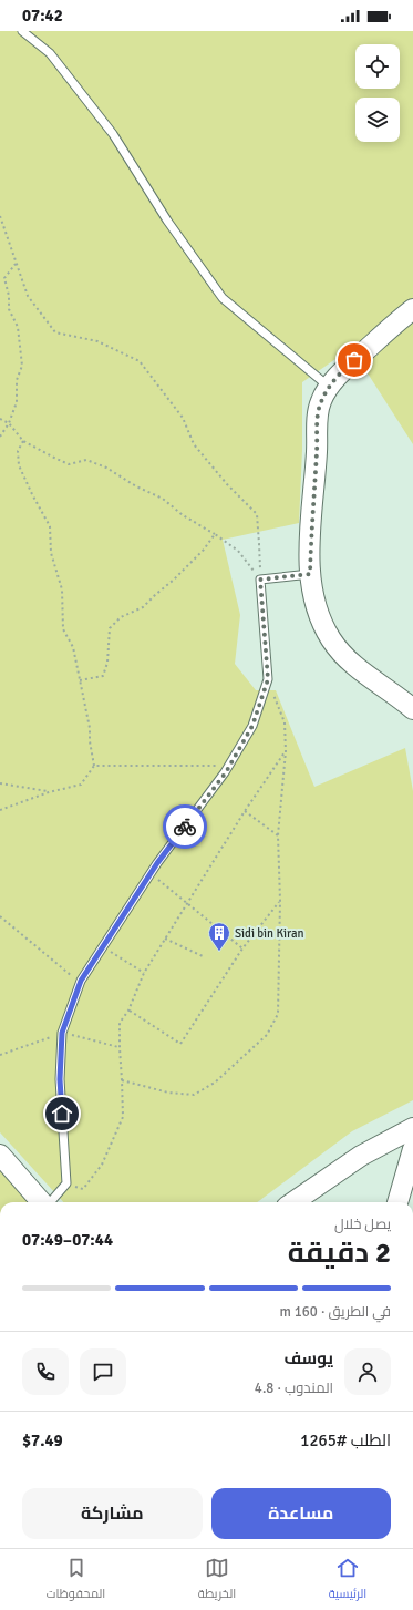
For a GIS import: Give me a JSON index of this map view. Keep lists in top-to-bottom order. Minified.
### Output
{"places":{"building":["Sidi bin Kiran"]},"page":{"status":"07:42","heading":["2 دقيقة","يصل خلال","07:44–07:49"],"panel":["يوسف","المندوب · 4.8","الطلب #1265","$7.49"],"bar":"في الطريق · 160 m","buttons":["مساعدة","مشاركة"],"tabs":["الرئيسية","الخريطة","المحفوظات"]}}
